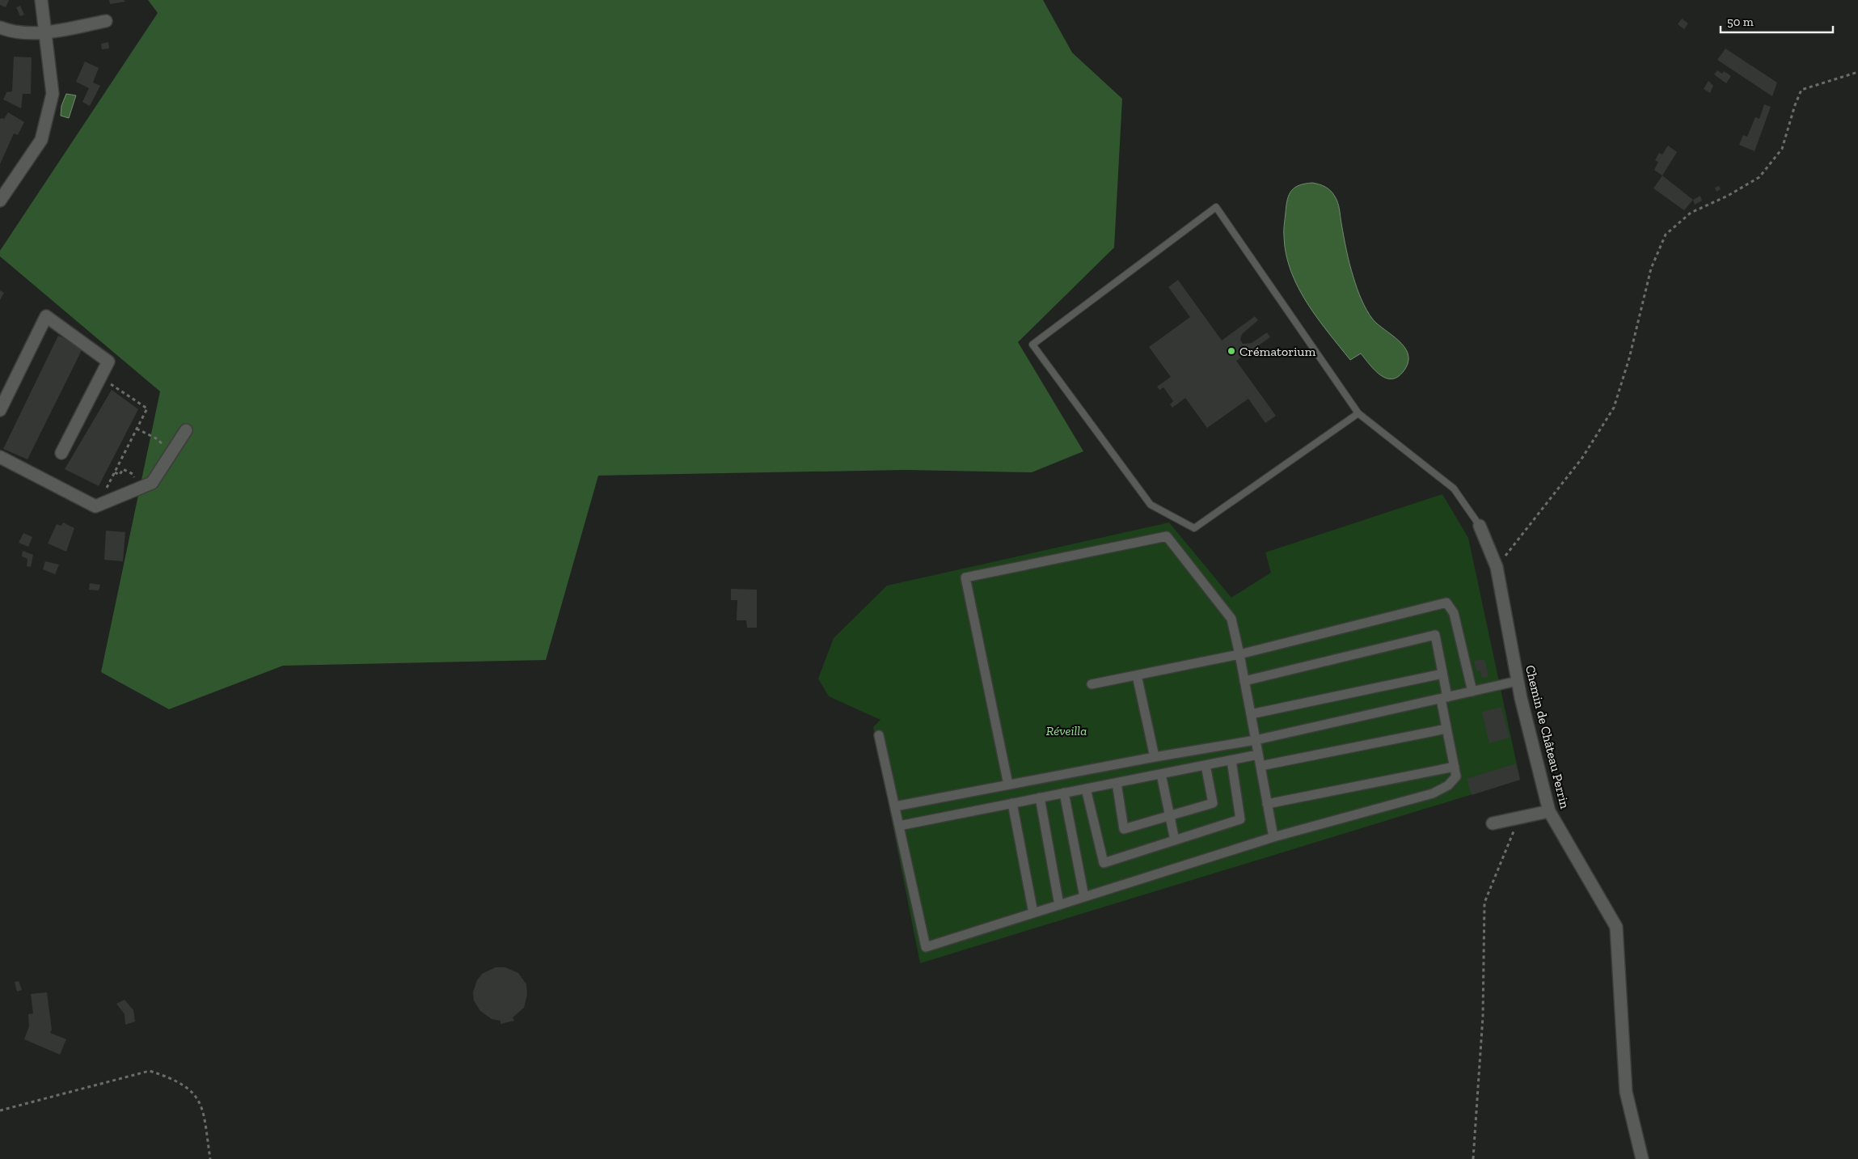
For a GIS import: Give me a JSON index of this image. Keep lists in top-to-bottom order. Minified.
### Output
{"streets":{"street":["Chemin de Château Perrin"]},"parks":["Réveilla"],"places":["Crématorium"],"scale_bar":"50 m"}
